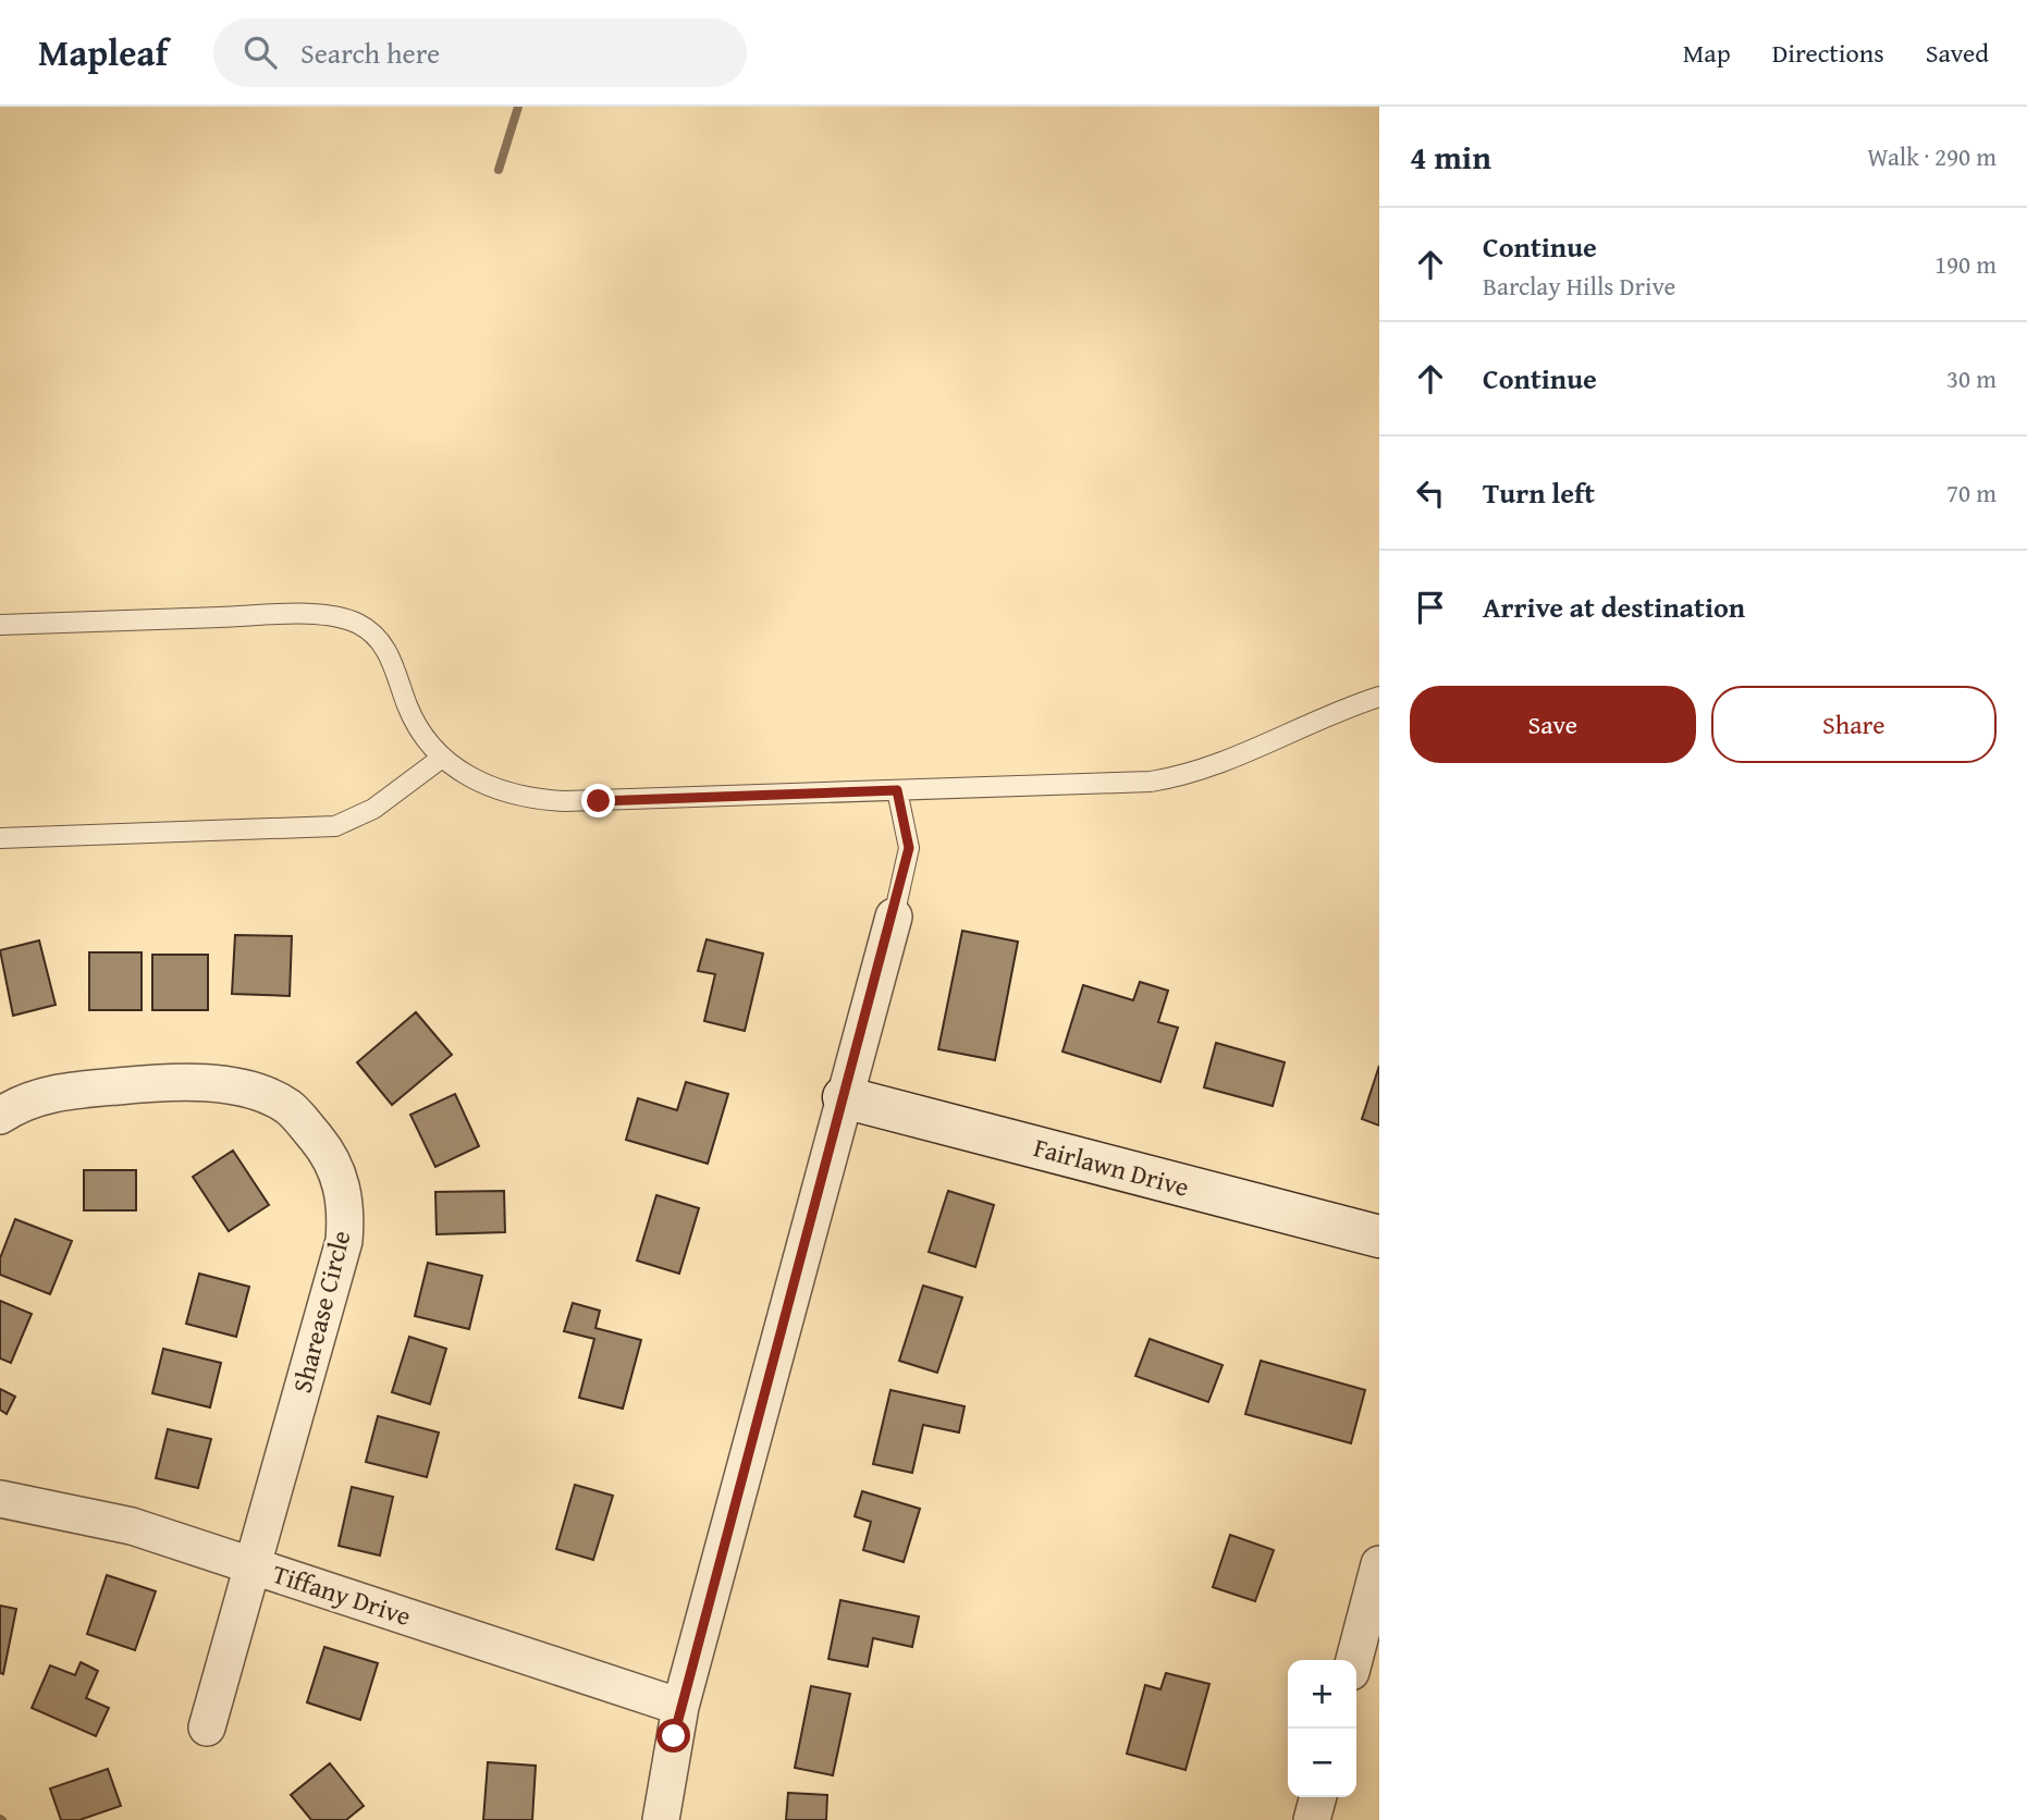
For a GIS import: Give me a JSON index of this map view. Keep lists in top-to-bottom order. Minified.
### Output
{"streets":{"street":["Fairlawn Drive","Sharease Circle","Tiffany Drive"]},"crossings":[["Sharease Circle","Tiffany Drive"]],"page":{"header":"Mapleaf","search":"Search here","nav":["Map","Directions","Saved"],"heading":["4 min","Walk · 290 m"],"list":[["Continue","Barclay Hills Drive","190 m"],["Continue","30 m"],["Turn left","70 m"],"Arrive at destination"],"buttons":["Save","Share"],"map_buttons":["+","−"]}}
